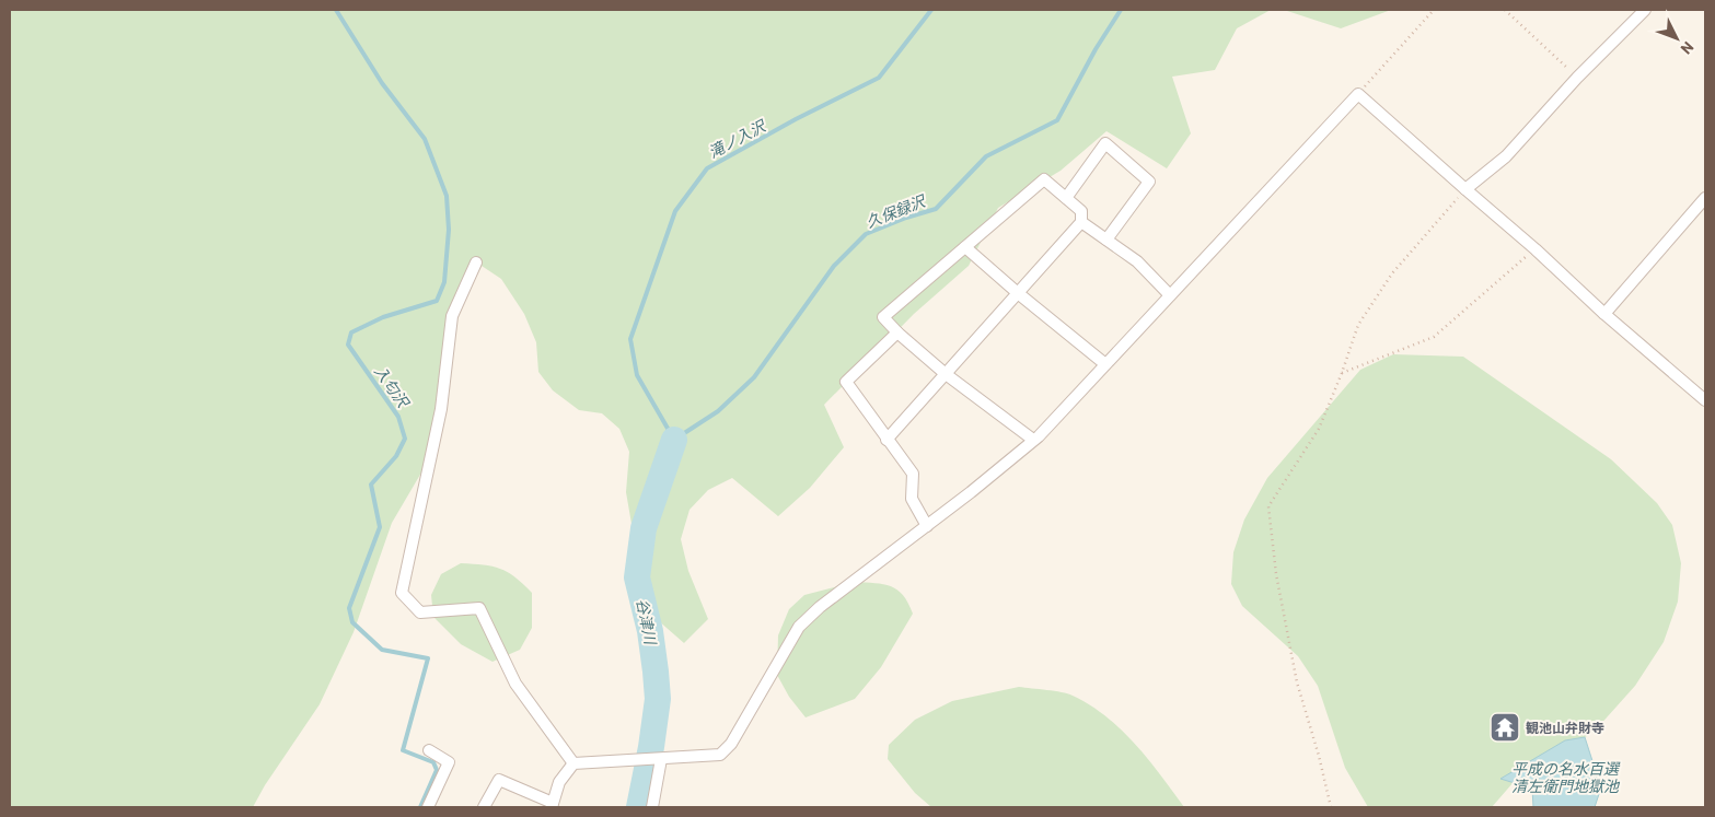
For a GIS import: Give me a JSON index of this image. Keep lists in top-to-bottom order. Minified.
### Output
{"water":["滝ノ入沢","久保録沢","入匂沢","谷津川","平成の名水百選 清左衛門地獄池"],"places":{"temple":["観池山弁財寺"]},"north":"bottom right"}
